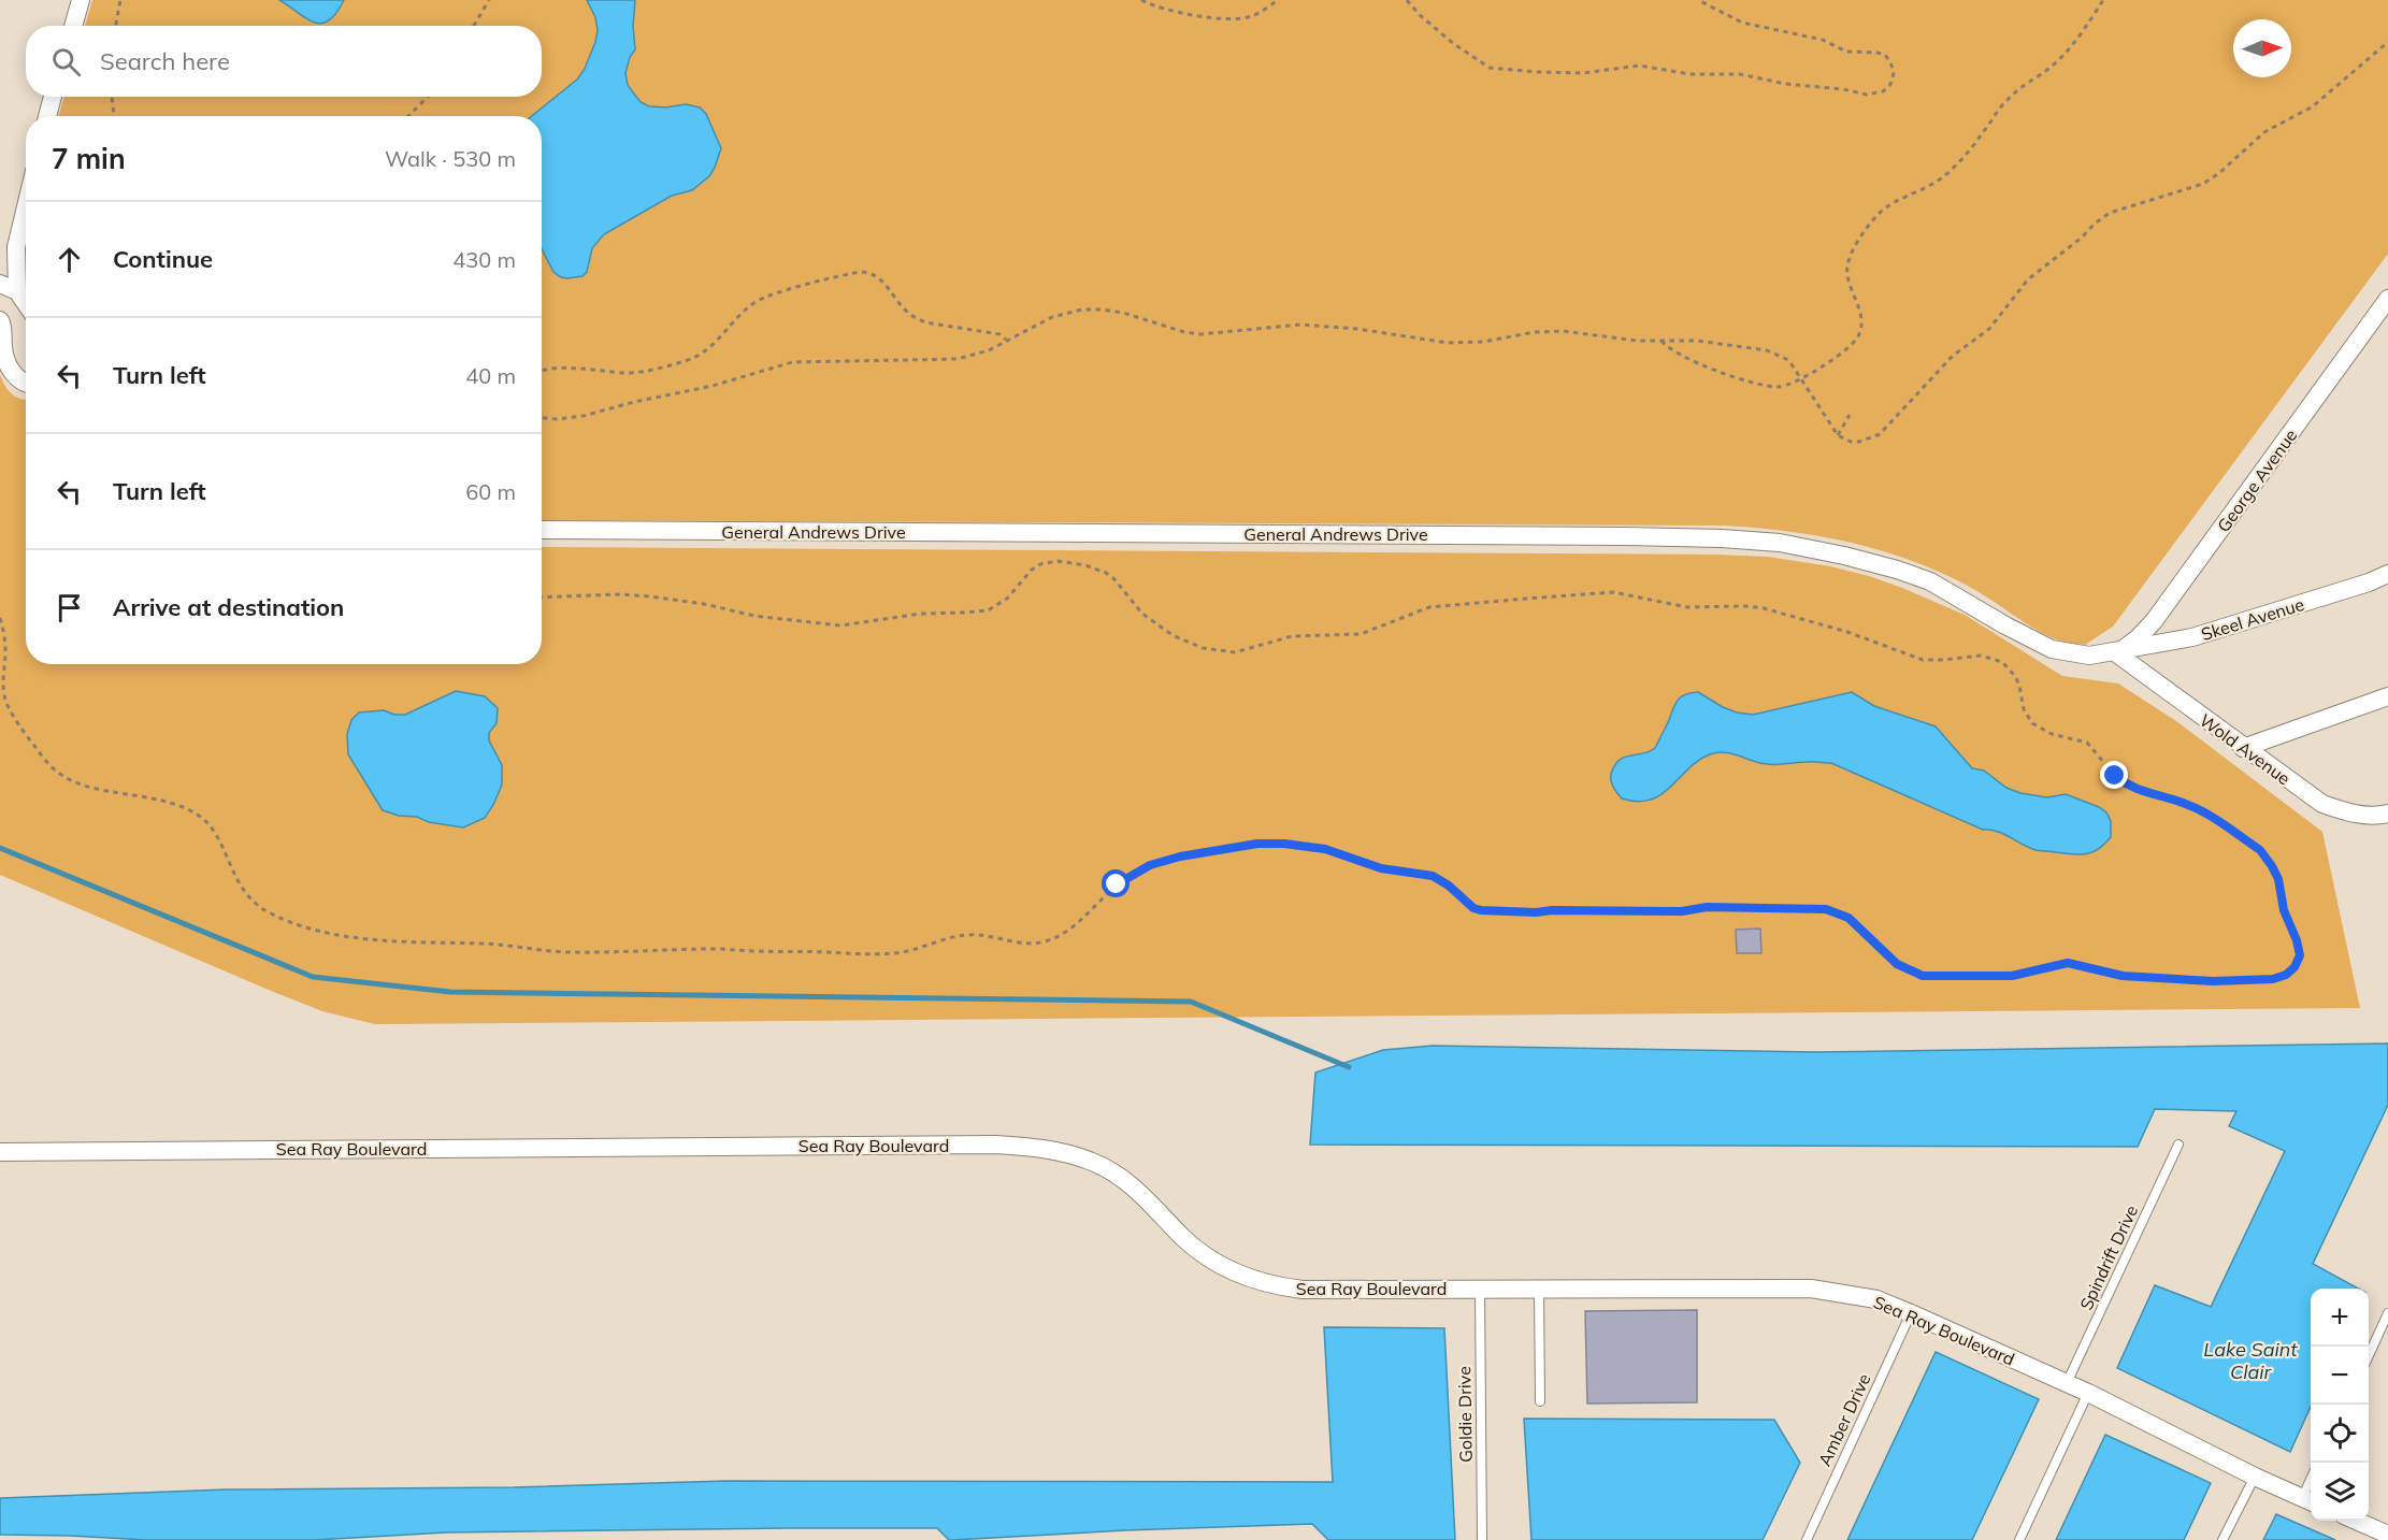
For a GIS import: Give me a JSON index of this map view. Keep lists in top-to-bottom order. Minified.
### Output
{"streets":{"street":["George Avenue","General Andrews Drive","Skeel Avenue","Wold Avenue","Sea Ray Boulevard"],"lane":["Spindrift Drive","Goldie Drive","Amber Drive"]},"crossings":[["George Avenue","General Andrews Drive"],["George Avenue","Skeel Avenue"],["George Avenue","Wold Avenue"],["General Andrews Drive","Skeel Avenue"],["General Andrews Drive","Wold Avenue"],["Skeel Avenue","Wold Avenue"],["Sea Ray Boulevard","Spindrift Drive"],["Sea Ray Boulevard","Goldie Drive"],["Sea Ray Boulevard","Amber Drive"]],"water":["Lake Saint Clair"],"north":"right","page":{"search":"Search here","heading":["7 min","Walk · 530 m"],"list":[["Continue","430 m"],["Turn left","40 m"],["Turn left","60 m"],"Arrive at destination"],"map_buttons":["+","−"]}}
